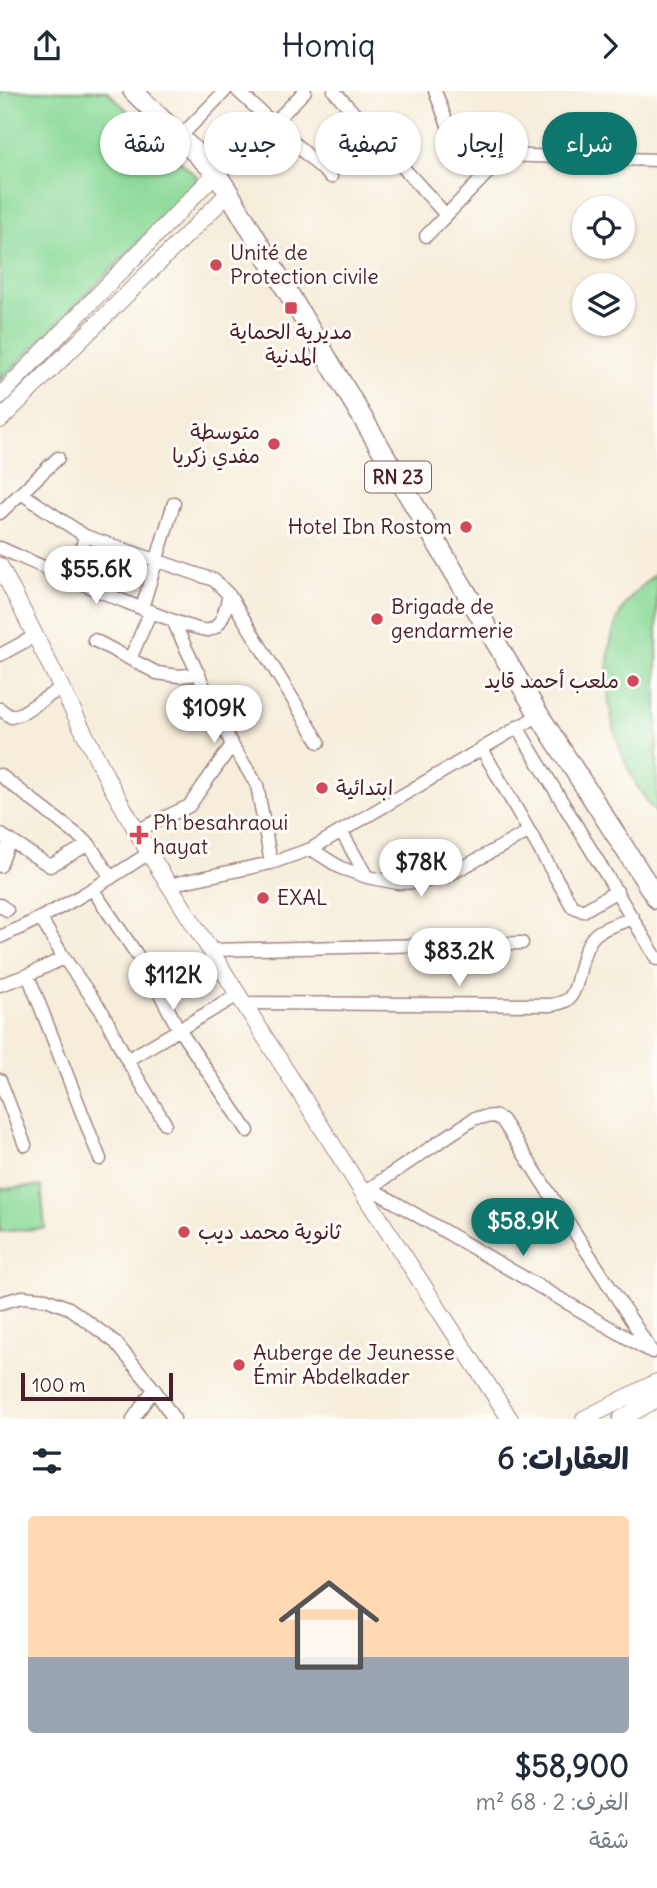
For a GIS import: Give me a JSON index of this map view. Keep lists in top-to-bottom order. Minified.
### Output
{"streets":{"main road":["RN 23"]},"places":{"other":["Unité de Protection civile","متوسطة مفدي زكريا","Hotel Ibn Rostom","Brigade de gendarmerie","ملعب أحمد قايد","ابتدائية","EXAL","ثانوية محمد ديب","Auberge de Jeunesse Émir Abdelkader"],"transit":["مديرية الحماية المدنية"],"health":["Ph besahraoui hayat"]},"scale_bar":"100 m","page":{"header":"Homiq","chip":["شراء","إيجار","تصفية","جديد","شقة"],"price":["$55.6K","$109K","$78K","$83.2K","$112K","$58.9K"],"scale":"100 m","heading":"العقارات: 6","list":[{"name":"$58,900","note":"الغرف: 2 · 68 m² · شقة"}]}}
